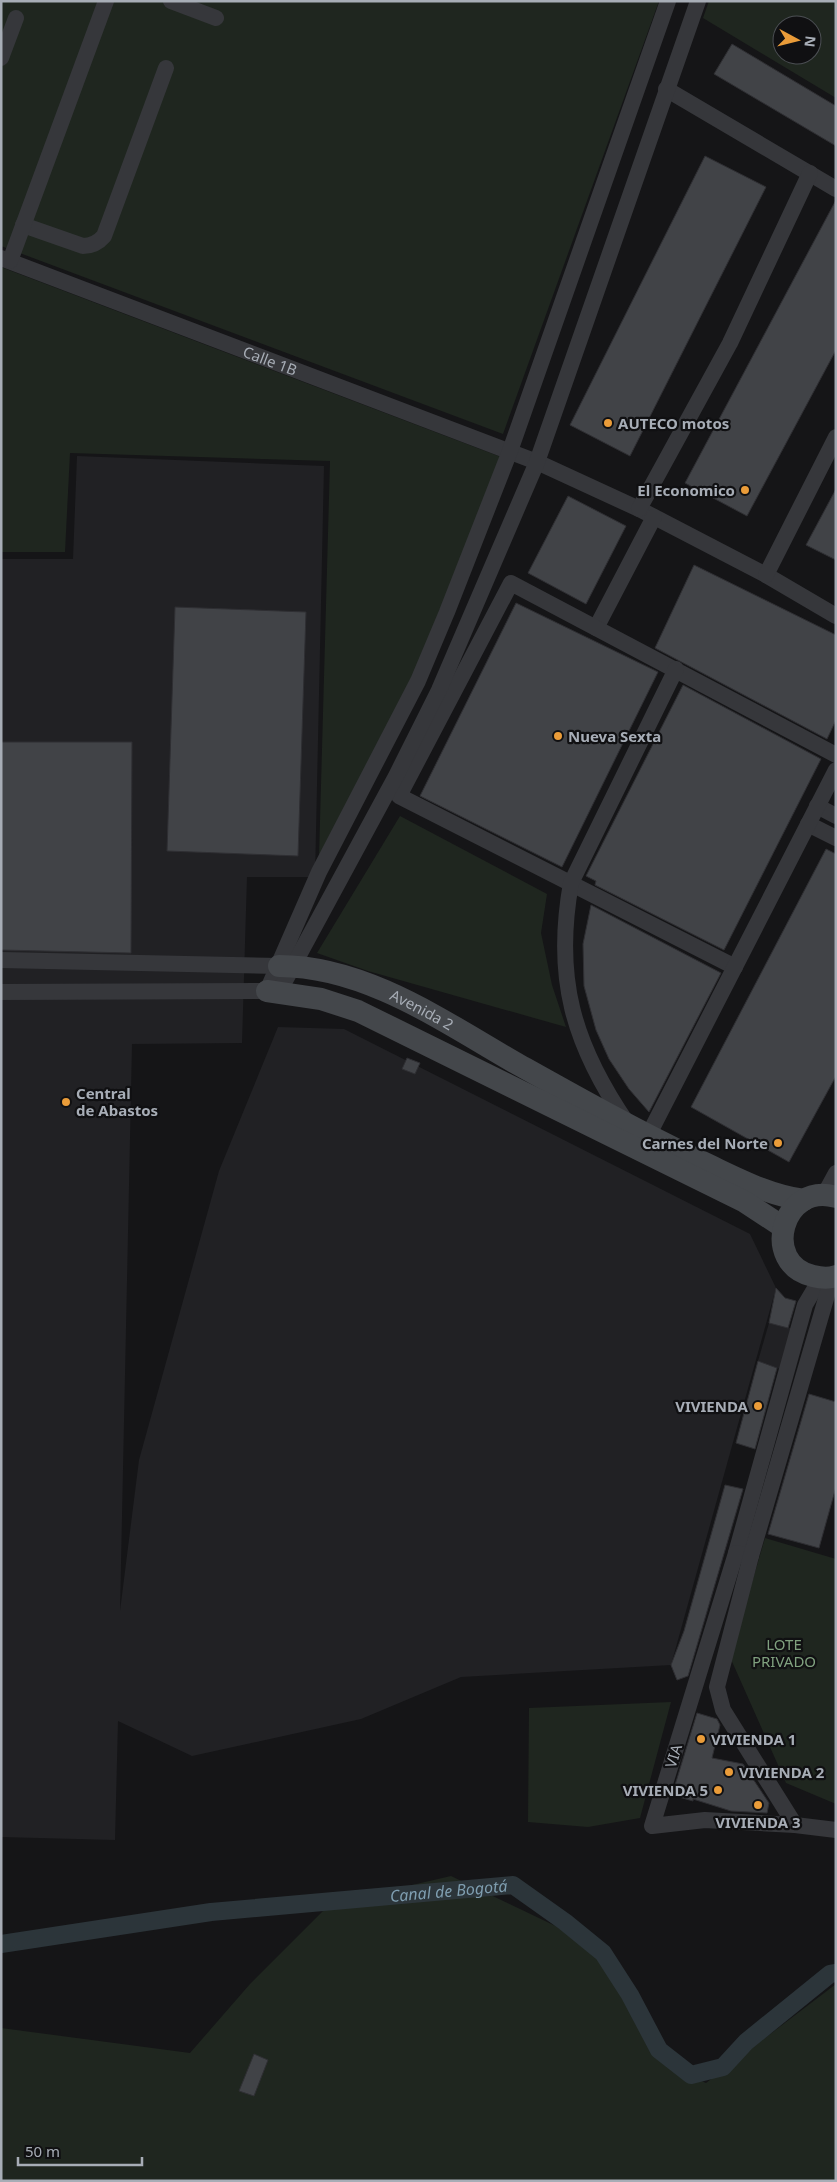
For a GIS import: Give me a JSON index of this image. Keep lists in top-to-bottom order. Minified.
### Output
{"streets":{"street":["Calle 1B","Avenida 2","VIA"]},"water":["Canal de Bogotá"],"parks":["LOTE PRIVADO"],"places":["AUTECO motos","El Economico","Nueva Sexta","Central de Abastos","Carnes del Norte","VIVIENDA","VIVIENDA 1","VIVIENDA 2","VIVIENDA 5","VIVIENDA 3"],"scale_bar":"50 m","north":"right"}
